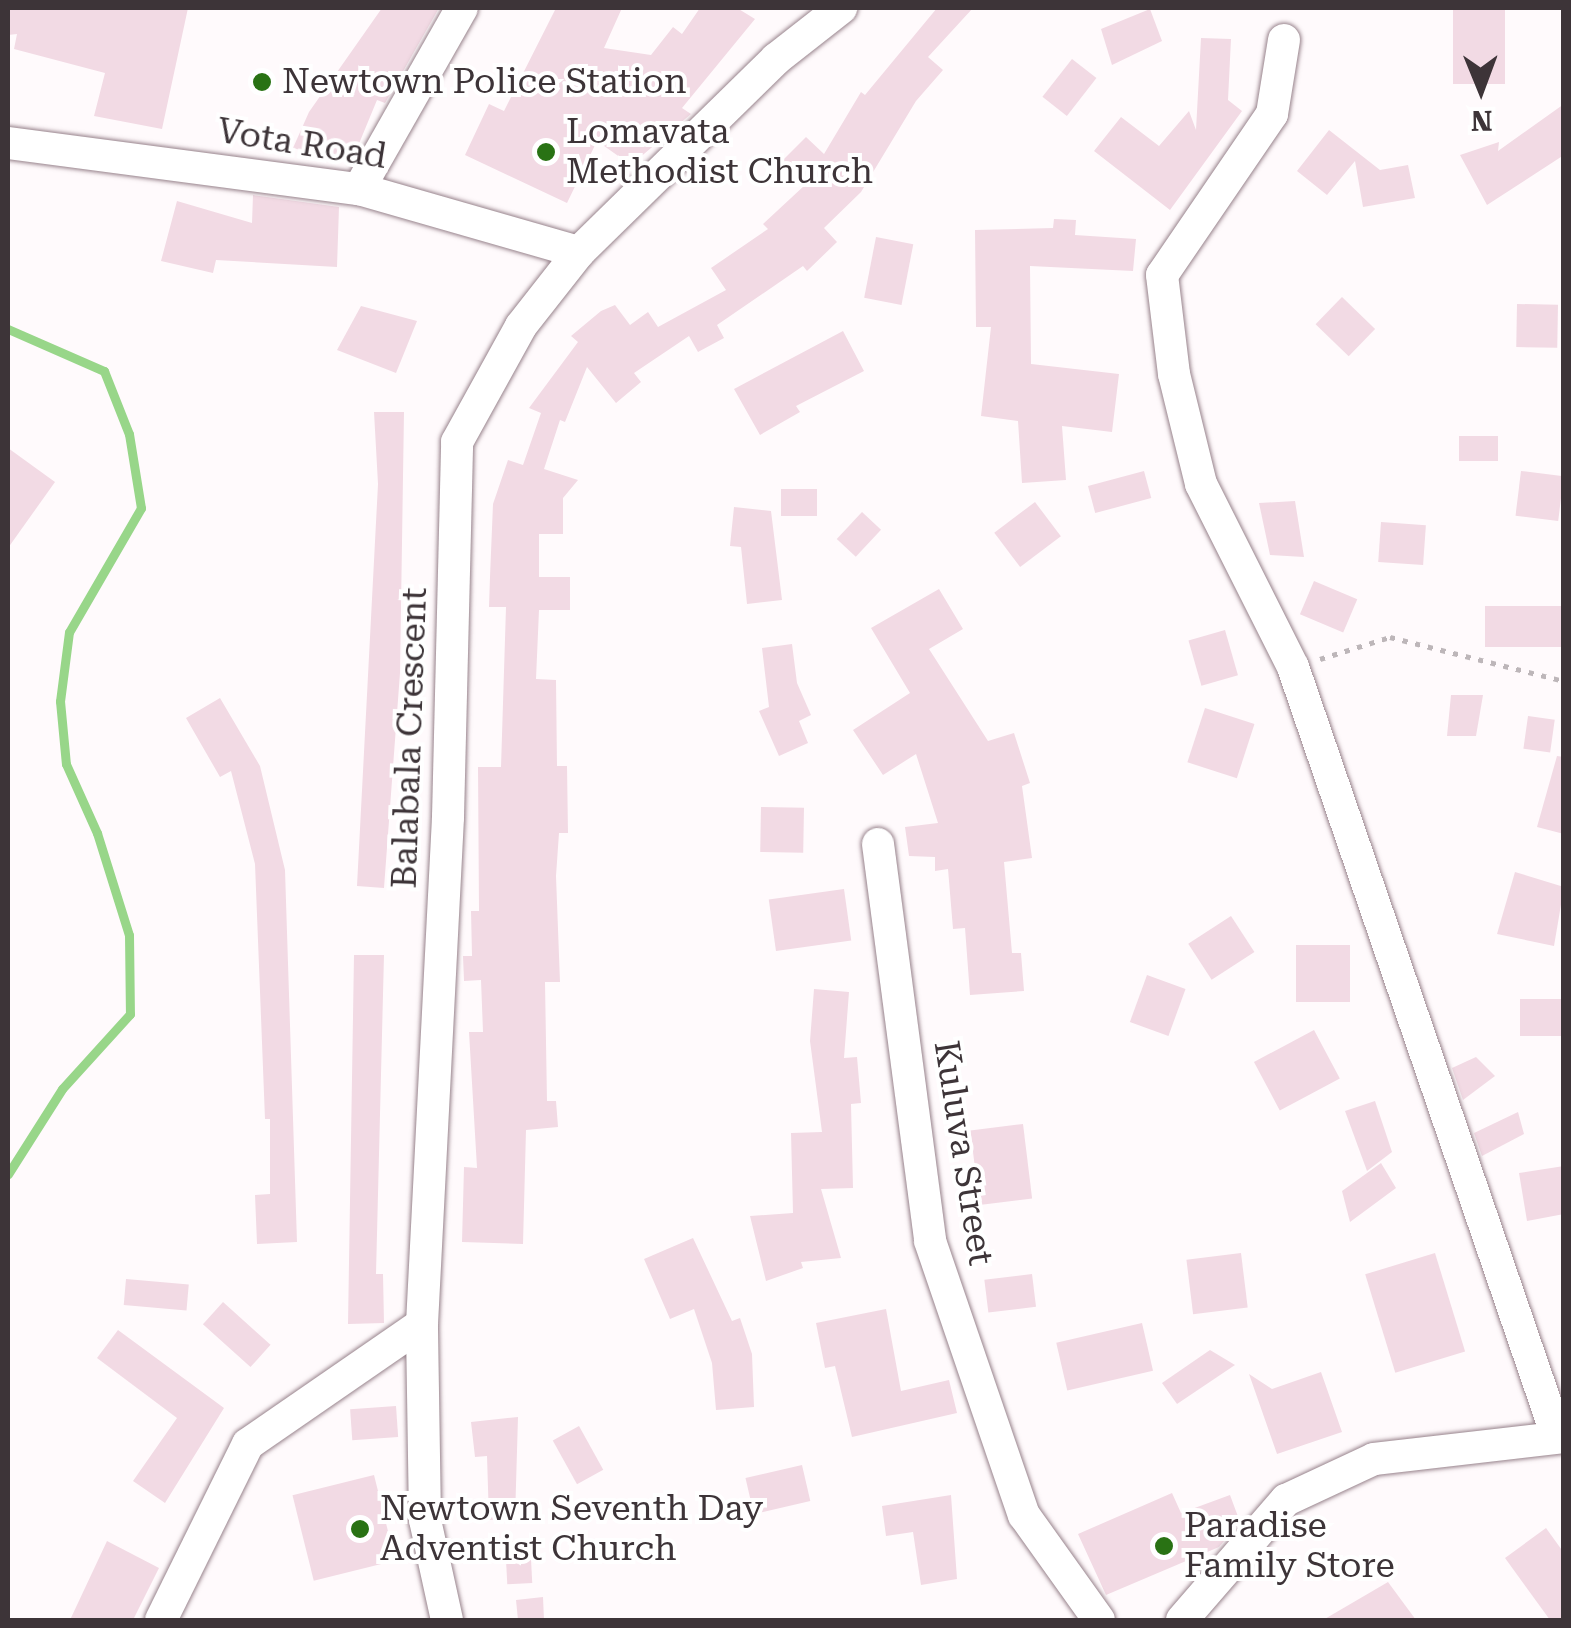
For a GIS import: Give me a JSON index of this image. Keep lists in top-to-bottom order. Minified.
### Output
{"streets":{"street":["Vota Road","Balabala Crescent","Kuluva Street"]},"crossings":[["Vota Road","Balabala Crescent"]],"places":["Newtown Police Station","Lomavata Methodist Church","Newtown Seventh Day Adventist Church","Paradise Family Store"],"north":"bottom"}
